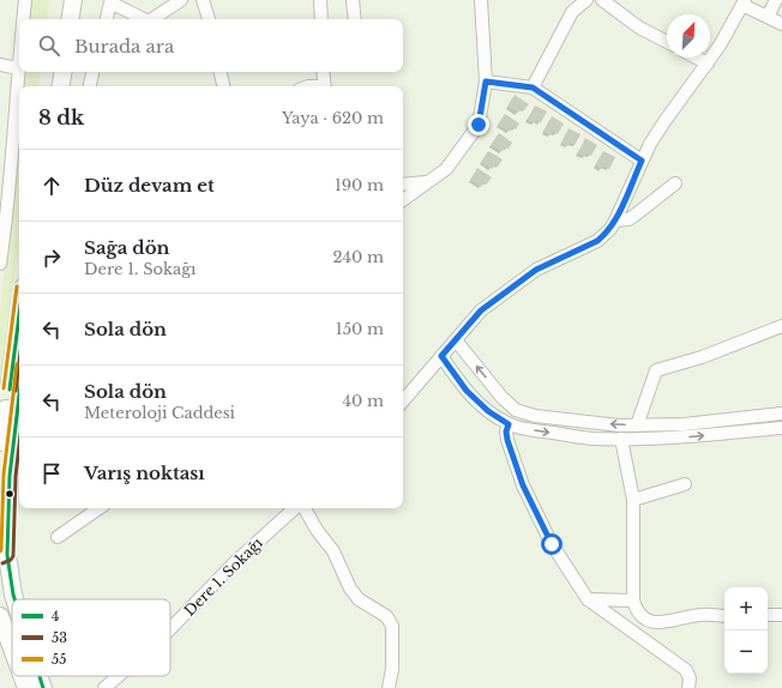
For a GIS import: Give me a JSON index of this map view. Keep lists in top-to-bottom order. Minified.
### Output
{"streets":{"street":["Dere 1. Sokağı"]},"lines":["transit line 55","transit line 4","transit line 53"],"legend":["4","53","55"],"north":"top right","page":{"search":"Burada ara","heading":["8 dk","Yaya · 620 m"],"list":[["Düz devam et","190 m"],["Sağa dön","Dere 1. Sokağı","240 m"],["Sola dön","150 m"],["Sola dön","Meteroloji Caddesi","40 m"],"Varış noktası"],"map_buttons":["+","−"]}}
